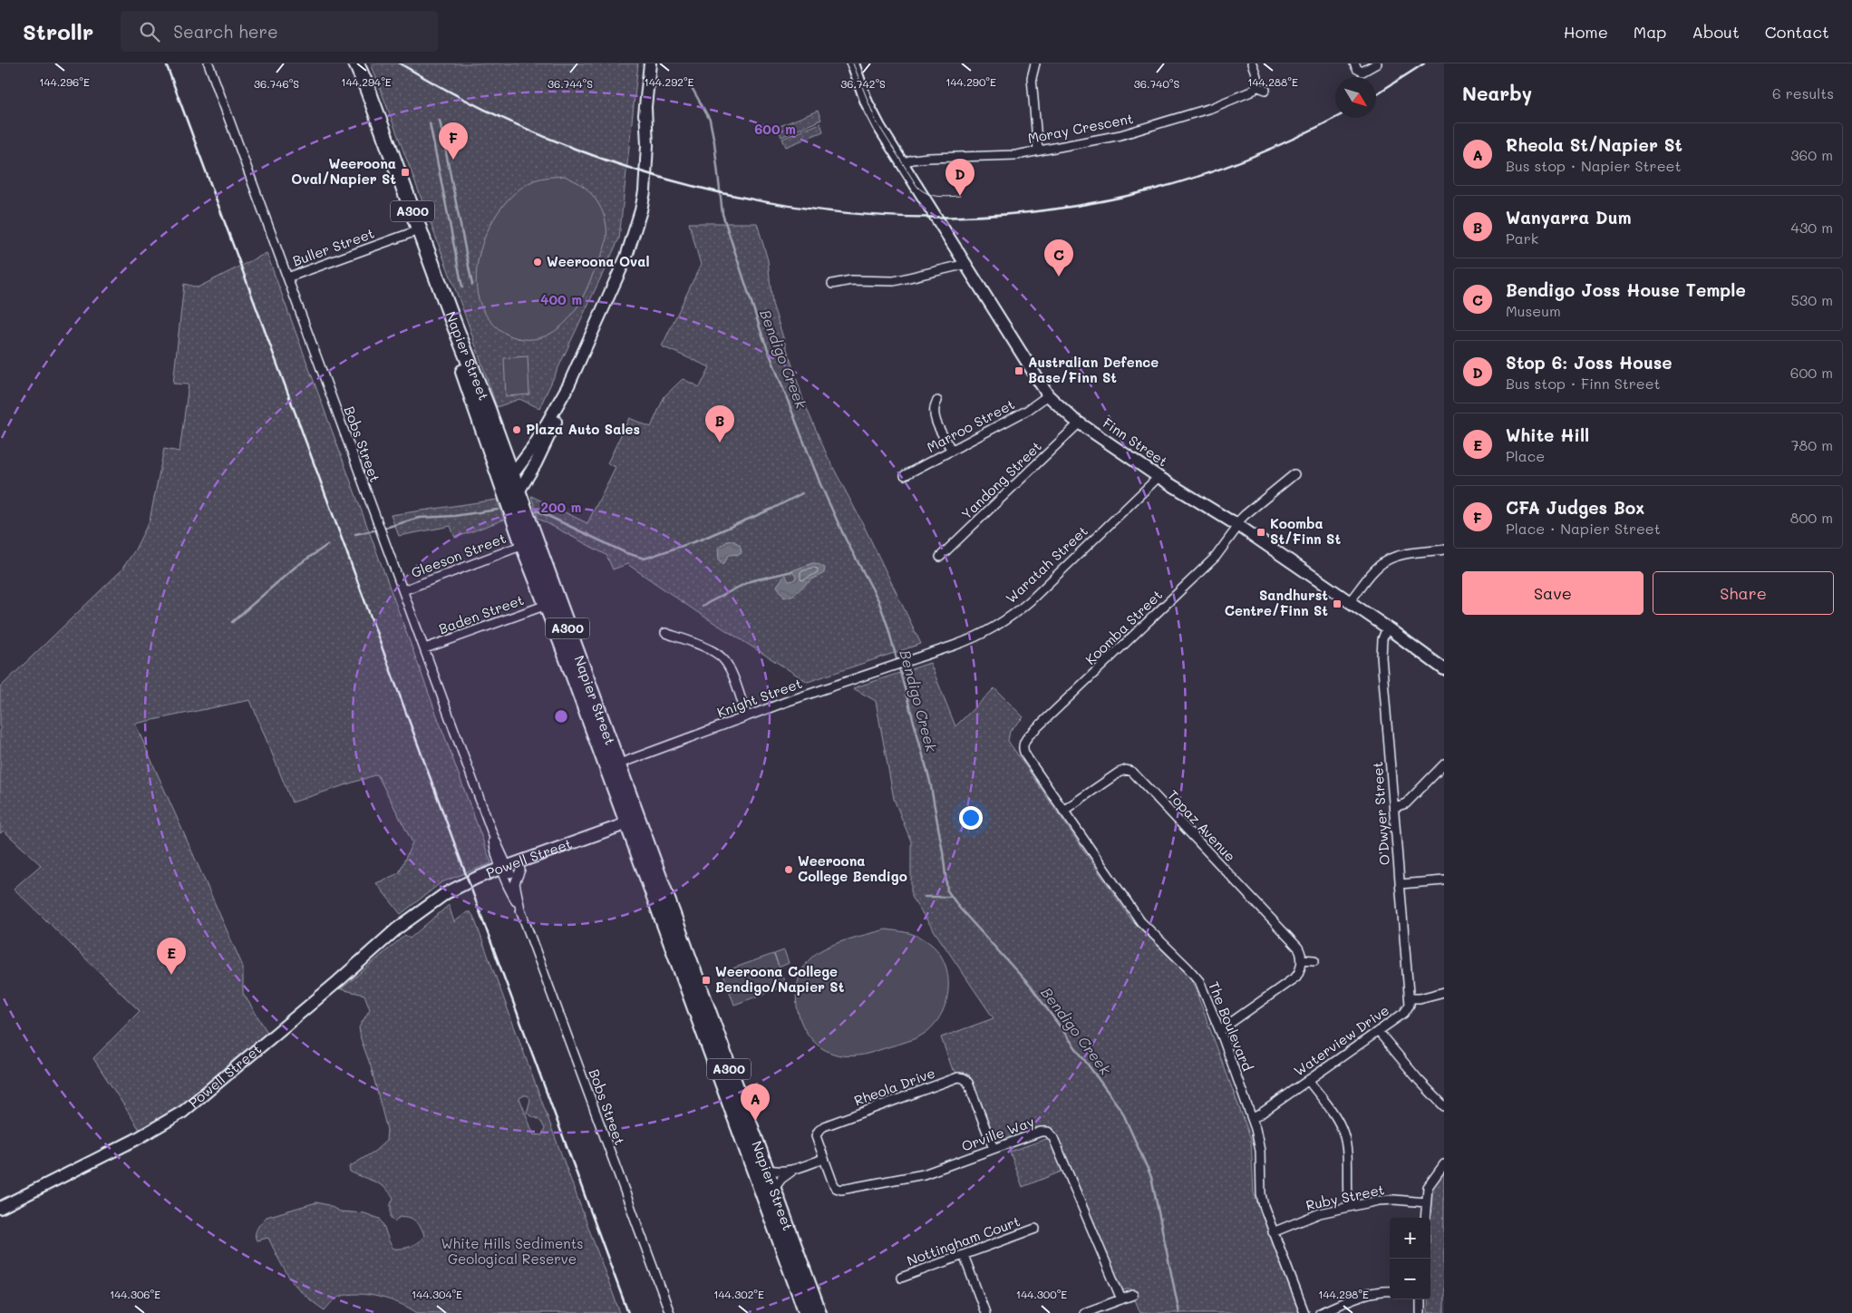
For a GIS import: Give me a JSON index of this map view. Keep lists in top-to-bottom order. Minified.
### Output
{"streets":{"highway":["A300","Napier Street"],"street":["Moray Crescent","Buller Street","Marroo Street","Finn Street","Bobs Street","Yandong Street","Gleeson Street","Waratah Street","Baden Street","Koomba Street","Knight Street","O'Dwyer Street","Topaz Avenue","Powell Street","The Boulevard","Waterview Drive","Rheola Drive","Orville Way","Ruby Street","Nottingham Court"]},"crossings":[["Moray Crescent","Finn Street"],["Buller Street","Napier Street"],["Buller Street","Bobs Street"],["Napier Street","Gleeson Street"],["Napier Street","Baden Street"],["Napier Street","Knight Street"],["Napier Street","Powell Street"],["Marroo Street","Finn Street"],["Finn Street","Yandong Street"],["Finn Street","Waratah Street"],["Finn Street","Koomba Street"],["Finn Street","O'Dwyer Street"],["Bobs Street","Gleeson Street"],["Bobs Street","Baden Street"],["Bobs Street","Powell Street"],["Waratah Street","Knight Street"],["Koomba Street","The Boulevard"],["O'Dwyer Street","Waterview Drive"],["Topaz Avenue","The Boulevard"],["The Boulevard","Waterview Drive"],["The Boulevard","Ruby Street"],["Rheola Drive","Orville Way"]],"water":["Bendigo Creek"],"parks":["White Hills Sediments Geological Reserve"],"places":{"transit":["Weeroona Oval/Napier St","Australian Defence Base/Finn St","Koomba St/Finn St","Sandhurst Centre/Finn St","Weeroona College Bendigo/Napier St"],"other":["Weeroona Oval","Plaza Auto Sales","Weeroona College Bendigo"]},"north":"bottom right","page":{"header":"Strollr","search":"Search here","nav":["Home","Map","About","Contact"],"heading":["Nearby","6 results"],"pins":["F","D","C","B","E","A"],"list":[{"mark":"A","name":"Rheola St/Napier St","note":"Bus stop · Napier Street","value":"360 m"},{"mark":"B","name":"Wanyarra Dum","note":"Park","value":"430 m"},{"mark":"C","name":"Bendigo Joss House Temple","note":"Museum","value":"530 m"},{"mark":"D","name":"Stop 6: Joss House","note":"Bus stop · Finn Street","value":"600 m"},{"mark":"E","name":"White Hill","note":"Place","value":"780 m"},{"mark":"F","name":"CFA Judges Box","note":"Place · Napier Street","value":"800 m"}],"buttons":["Save","Share"],"map_buttons":["+","−"]},"coordinates":["144.296°E","144.294°E","144.292°E","144.290°E","144.288°E","36.746°S","36.744°S","36.742°S","36.740°S","144.306°E","144.304°E","144.302°E","144.300°E","144.298°E"],"rings":["600 m","400 m","200 m"]}
